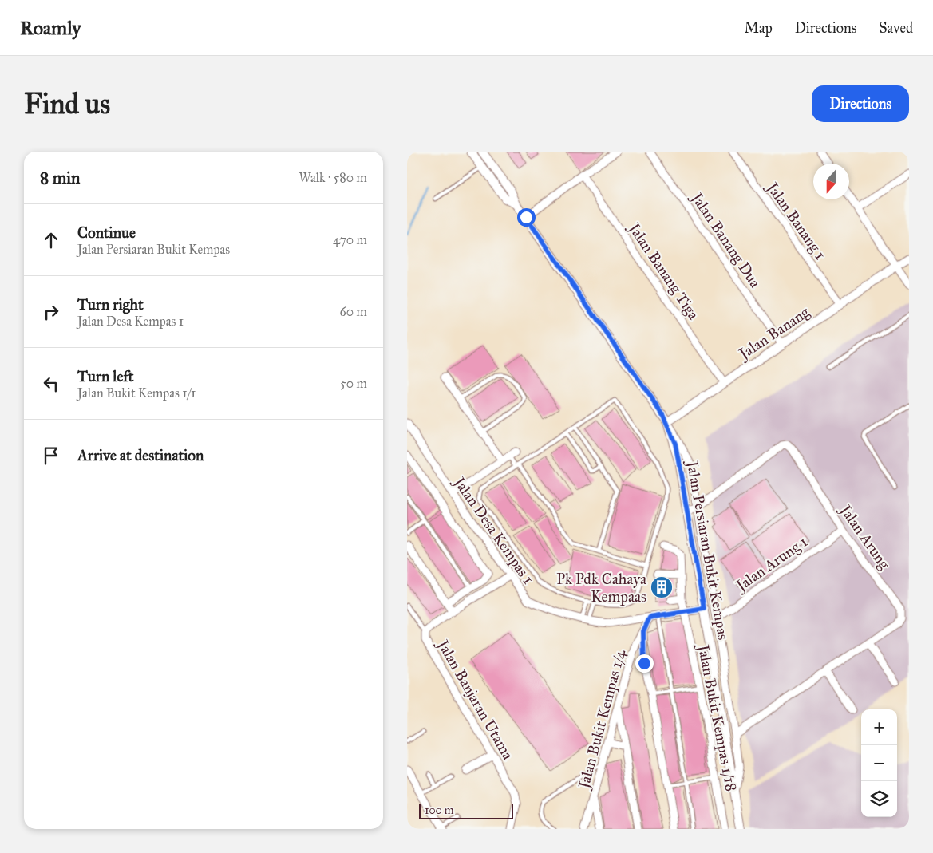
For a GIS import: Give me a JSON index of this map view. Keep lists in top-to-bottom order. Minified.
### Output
{"streets":{"street":["Jalan Banang 1","Jalan Banang Dua","Jalan Banang Tiga","Jalan Banang","Jalan Desa Kempas 1","Jalan Arung","Jalan Persiaran Bukit Kempas","Jalan Arung 1","Jalan Banjaran Utama","Jalan Bukit Kempas 1/18","Jalan Bukit Kempas 1/4"]},"crossings":[["Jalan Banang 1","Jalan Banang"],["Jalan Banang Dua","Jalan Banang"],["Jalan Banang Tiga","Jalan Banang"],["Jalan Banang","Jalan Persiaran Bukit Kempas"],["Jalan Desa Kempas 1","Jalan Persiaran Bukit Kempas"],["Jalan Desa Kempas 1","Jalan Banjaran Utama"],["Jalan Desa Kempas 1","Jalan Bukit Kempas 1/18"],["Jalan Desa Kempas 1","Jalan Bukit Kempas 1/4"],["Jalan Arung","Jalan Persiaran Bukit Kempas"],["Jalan Arung","Jalan Arung 1"]],"places":{"building":["Pk Pdk Cahaya Kempaas"]},"scale_bar":"100 m","north":"bottom","page":{"header":"Roamly","nav":["Map","Directions","Saved"],"buttons":"Directions","title":"Find us","heading":["8 min","Walk · 580 m"],"list":[["Continue","Jalan Persiaran Bukit Kempas","470 m"],["Turn right","Jalan Desa Kempas 1","60 m"],["Turn left","Jalan Bukit Kempas 1/1","50 m"],"Arrive at destination"],"map_buttons":["+","−"],"scale":"100 m"}}
